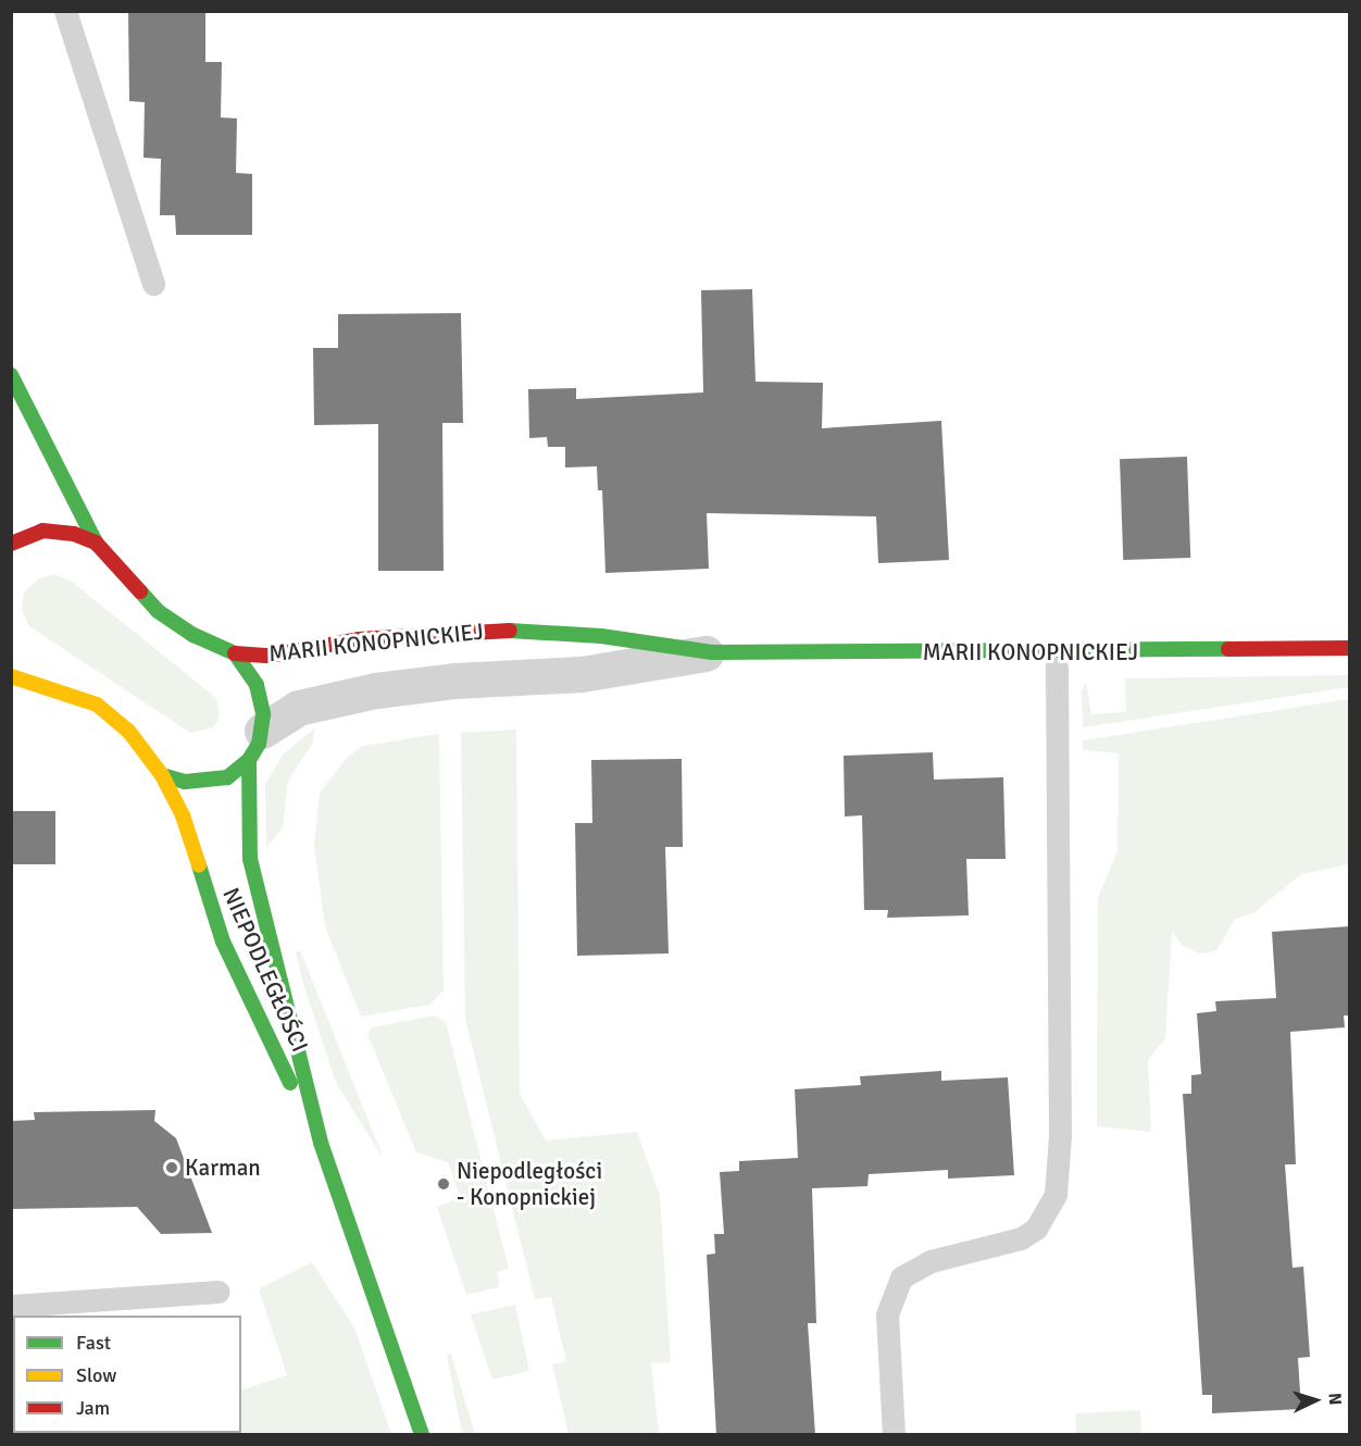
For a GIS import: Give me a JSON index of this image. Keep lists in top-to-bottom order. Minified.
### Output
{"streets":{"street":["MARII KONOPNICKIEJ","NIEPODLEGŁOŚCI"]},"crossings":[["MARII KONOPNICKIEJ","NIEPODLEGŁOŚCI"]],"places":["Karman","Niepodległości - Konopnickiej"],"legend":["Fast","Slow","Jam"],"north":"right"}
